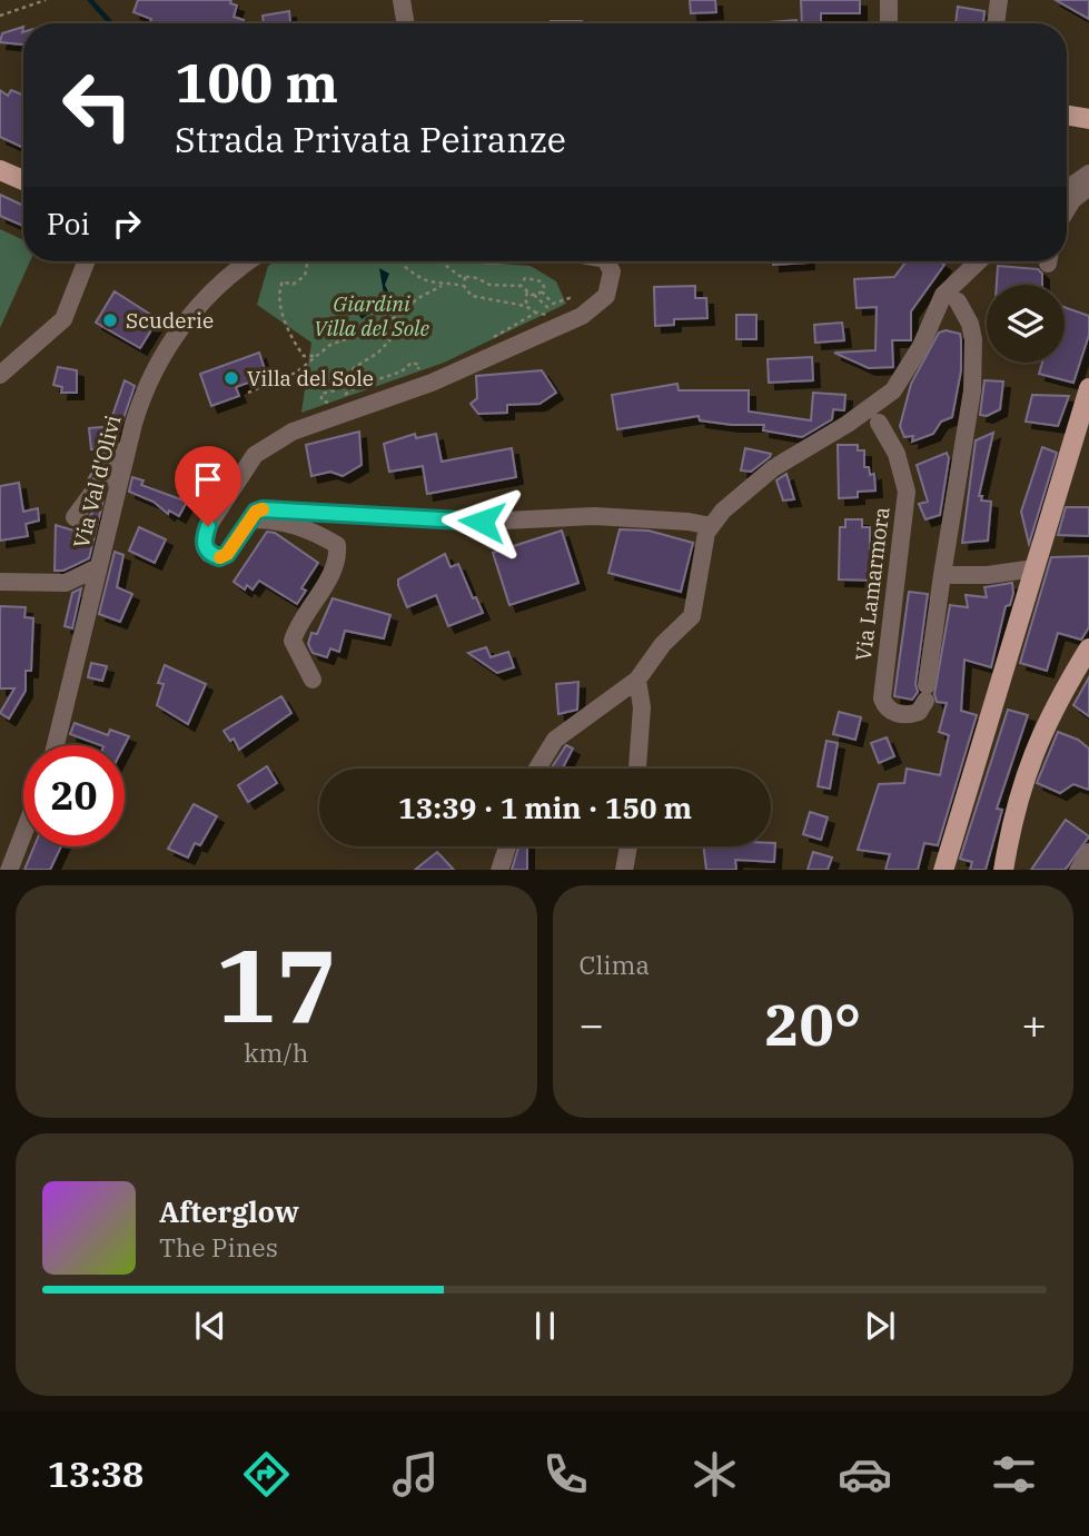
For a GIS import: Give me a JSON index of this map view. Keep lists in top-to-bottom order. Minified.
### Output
{"streets":{"street":["Via Val d'Olivi","Via Lamarmora"]},"parks":["Giardini Villa del Sole"],"places":["Scuderie","Villa del Sole"],"page":{"turn":["100 m","Strada Privata Peiranze"],"then":"Poi","limit":"20","trip":"13:39 · 1 min · 150 m","tile":[["17","km/h"],"Clima"],"heat":["−","20°","+"],"song":["Afterglow","The Pines"],"tabs":"13:38"}}
